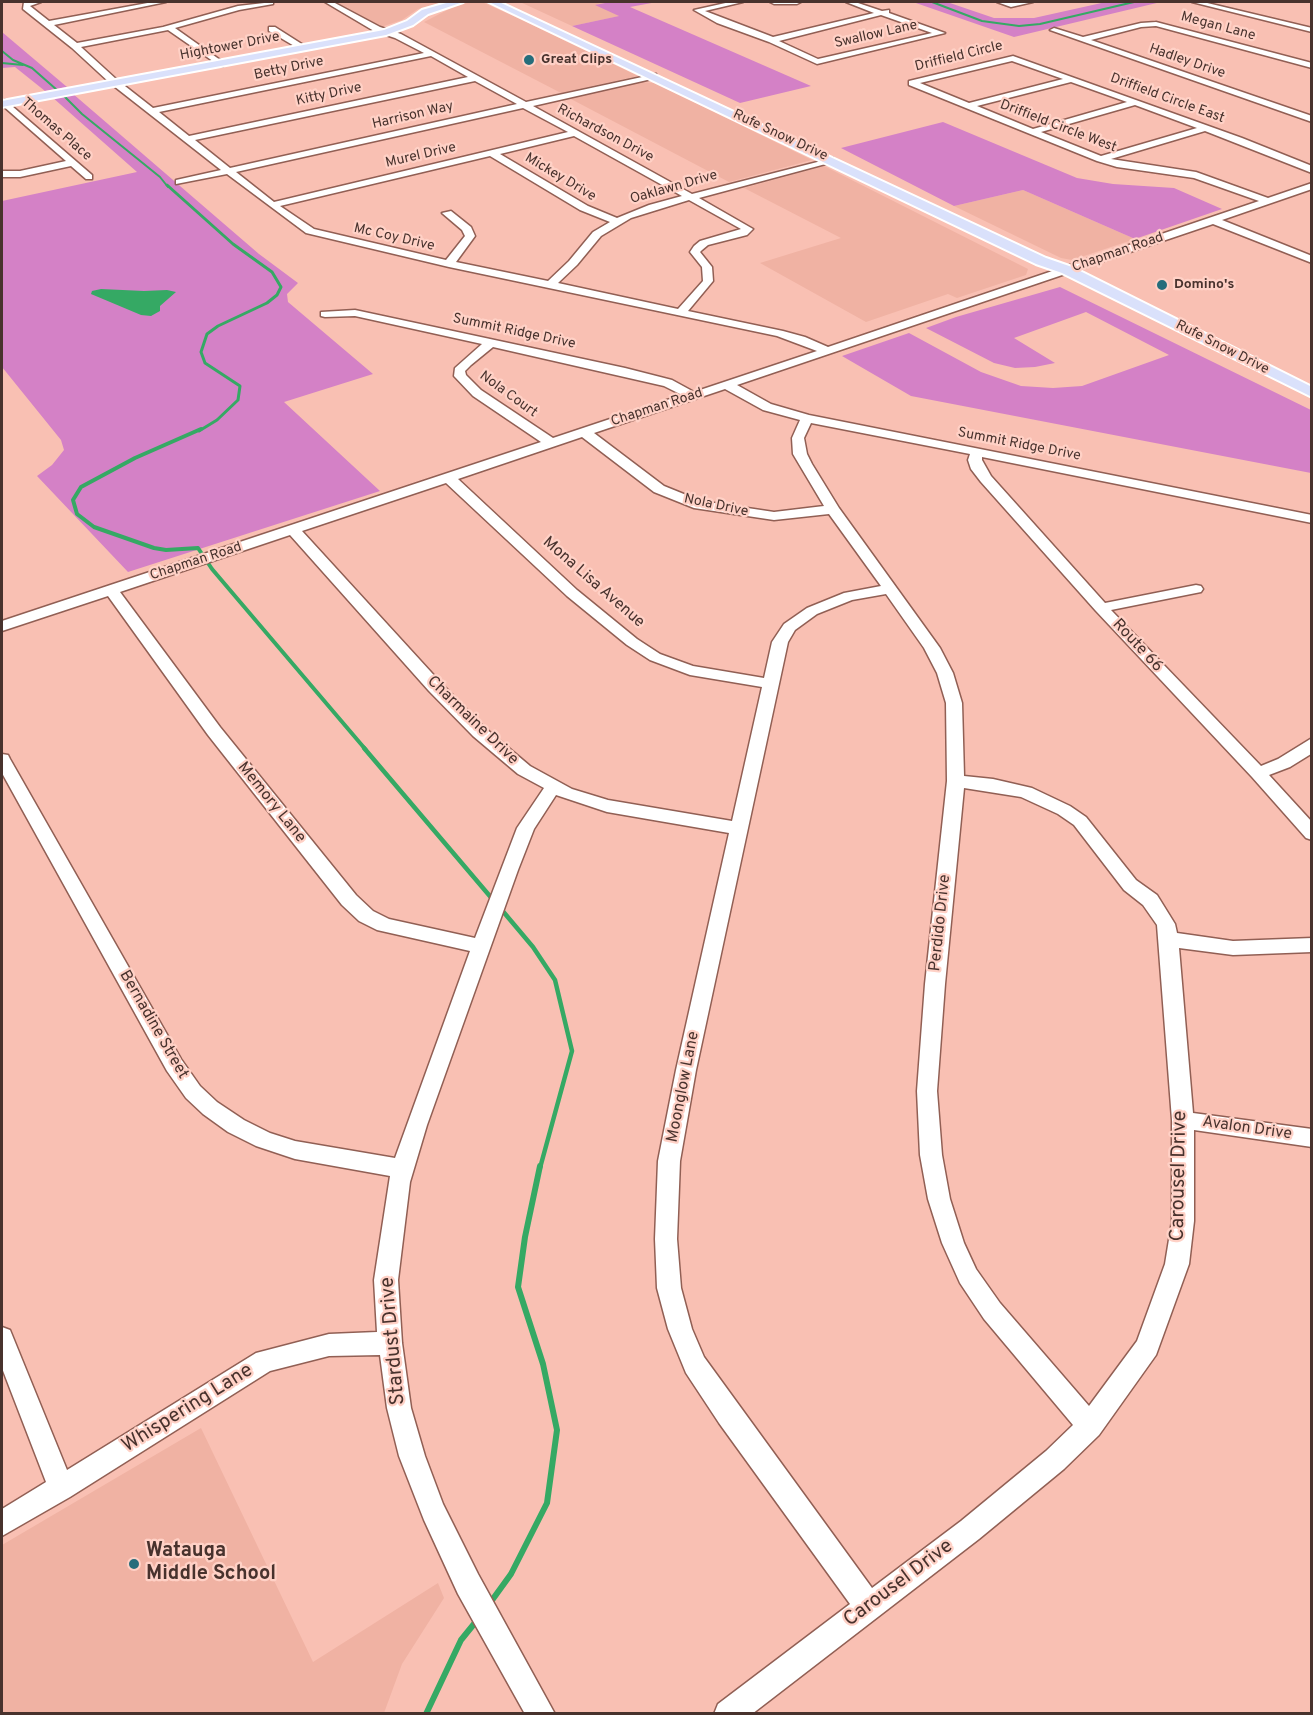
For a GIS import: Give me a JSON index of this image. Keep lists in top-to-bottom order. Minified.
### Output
{"streets":{"main road":["Hightower Drive","Rufe Snow Drive"],"street":["Megan Lane","Swallow Lane","Driffield Circle","Hadley Drive","Betty Drive","Kitty Drive","Driffield Circle East","Harrison Way","Driffield Circle West","Thomas Place","Richardson Drive","Murel Drive","Mickey Drive","Oaklawn Drive","Mc Coy Drive","Chapman Road","Summit Ridge Drive","Nola Court","Nola Drive","Mona Lisa Avenue","Route 66","Charmaine Drive","Memory Lane","Perdido Drive","Bernadine Street","Moonglow Lane","Avalon Drive","Carousel Drive","Stardust Drive","Whispering Lane"]},"crossings":[["Megan Lane","Hadley Drive"],["Hightower Drive","Thomas Place"],["Hightower Drive","Richardson Drive"],["Hightower Drive","Mc Coy Drive"],["Driffield Circle","Driffield Circle East"],["Driffield Circle","Driffield Circle West"],["Betty Drive","Richardson Drive"],["Betty Drive","Mc Coy Drive"],["Kitty Drive","Richardson Drive"],["Kitty Drive","Mc Coy Drive"],["Harrison Way","Richardson Drive"],["Harrison Way","Rufe Snow Drive"],["Harrison Way","Mc Coy Drive"],["Driffield Circle West","Chapman Road"],["Richardson Drive","Murel Drive"],["Richardson Drive","Oaklawn Drive"],["Richardson Drive","Mc Coy Drive"],["Rufe Snow Drive","Oaklawn Drive"],["Rufe Snow Drive","Chapman Road"],["Murel Drive","Mickey Drive"],["Murel Drive","Mc Coy Drive"],["Mickey Drive","Oaklawn Drive"],["Oaklawn Drive","Mc Coy Drive"],["Mc Coy Drive","Chapman Road"],["Chapman Road","Summit Ridge Drive"],["Chapman Road","Nola Court"],["Chapman Road","Nola Drive"],["Chapman Road","Mona Lisa Avenue"],["Chapman Road","Charmaine Drive"],["Chapman Road","Memory Lane"],["Summit Ridge Drive","Nola Court"],["Summit Ridge Drive","Route 66"],["Summit Ridge Drive","Perdido Drive"],["Nola Drive","Perdido Drive"],["Mona Lisa Avenue","Moonglow Lane"],["Charmaine Drive","Moonglow Lane"],["Charmaine Drive","Stardust Drive"],["Memory Lane","Stardust Drive"],["Perdido Drive","Moonglow Lane"],["Perdido Drive","Carousel Drive"],["Bernadine Street","Stardust Drive"],["Moonglow Lane","Carousel Drive"],["Avalon Drive","Carousel Drive"],["Stardust Drive","Whispering Lane"]],"places":["Great Clips","Domino's","Watauga Middle School"]}
